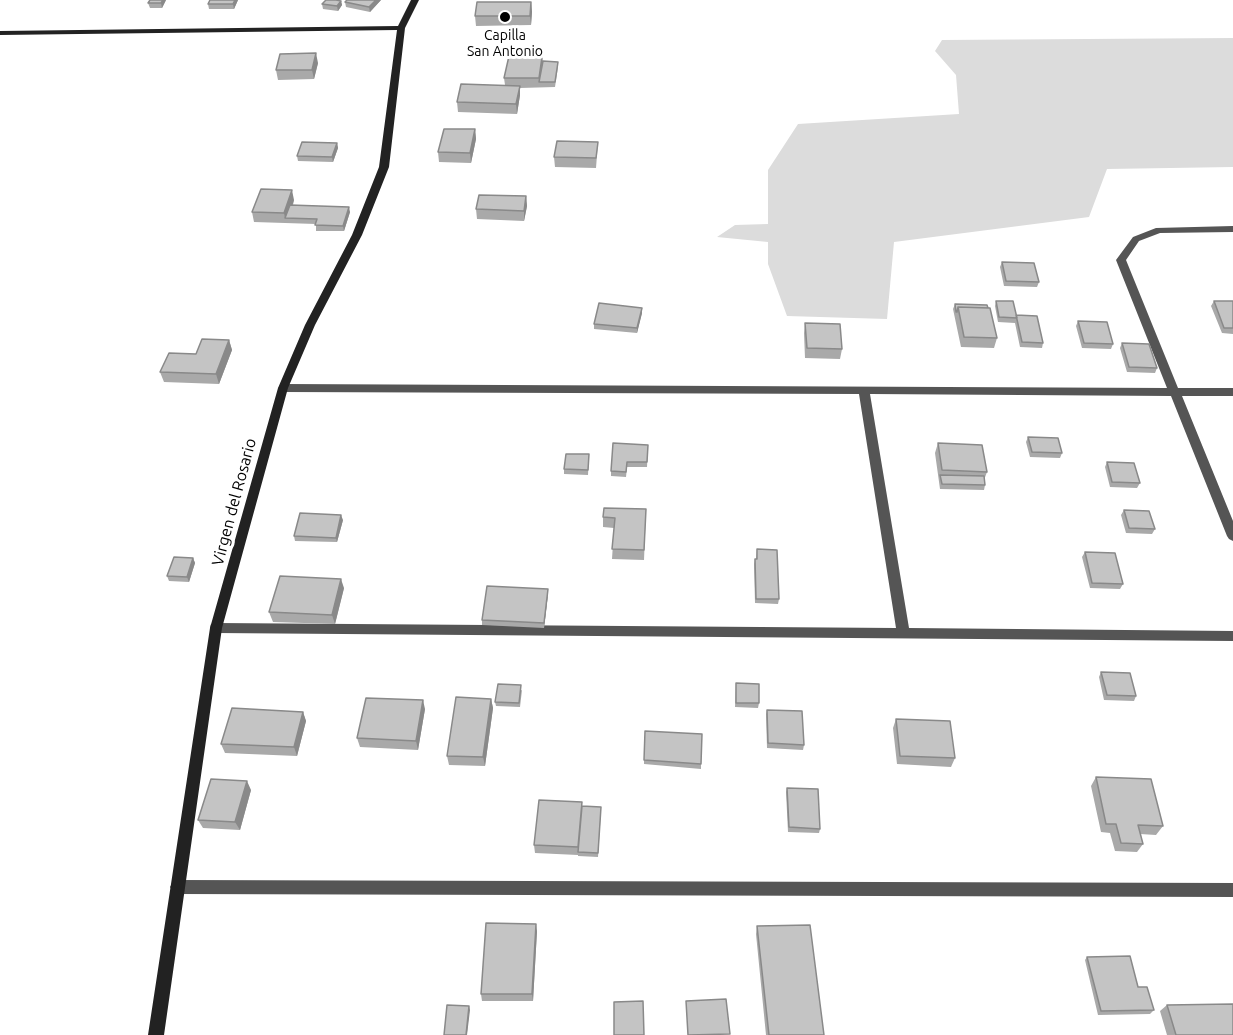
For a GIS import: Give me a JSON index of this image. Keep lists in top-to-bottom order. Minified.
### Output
{"streets":{"street":["Virgen del Rosario"]},"places":["Capilla San Antonio"]}
